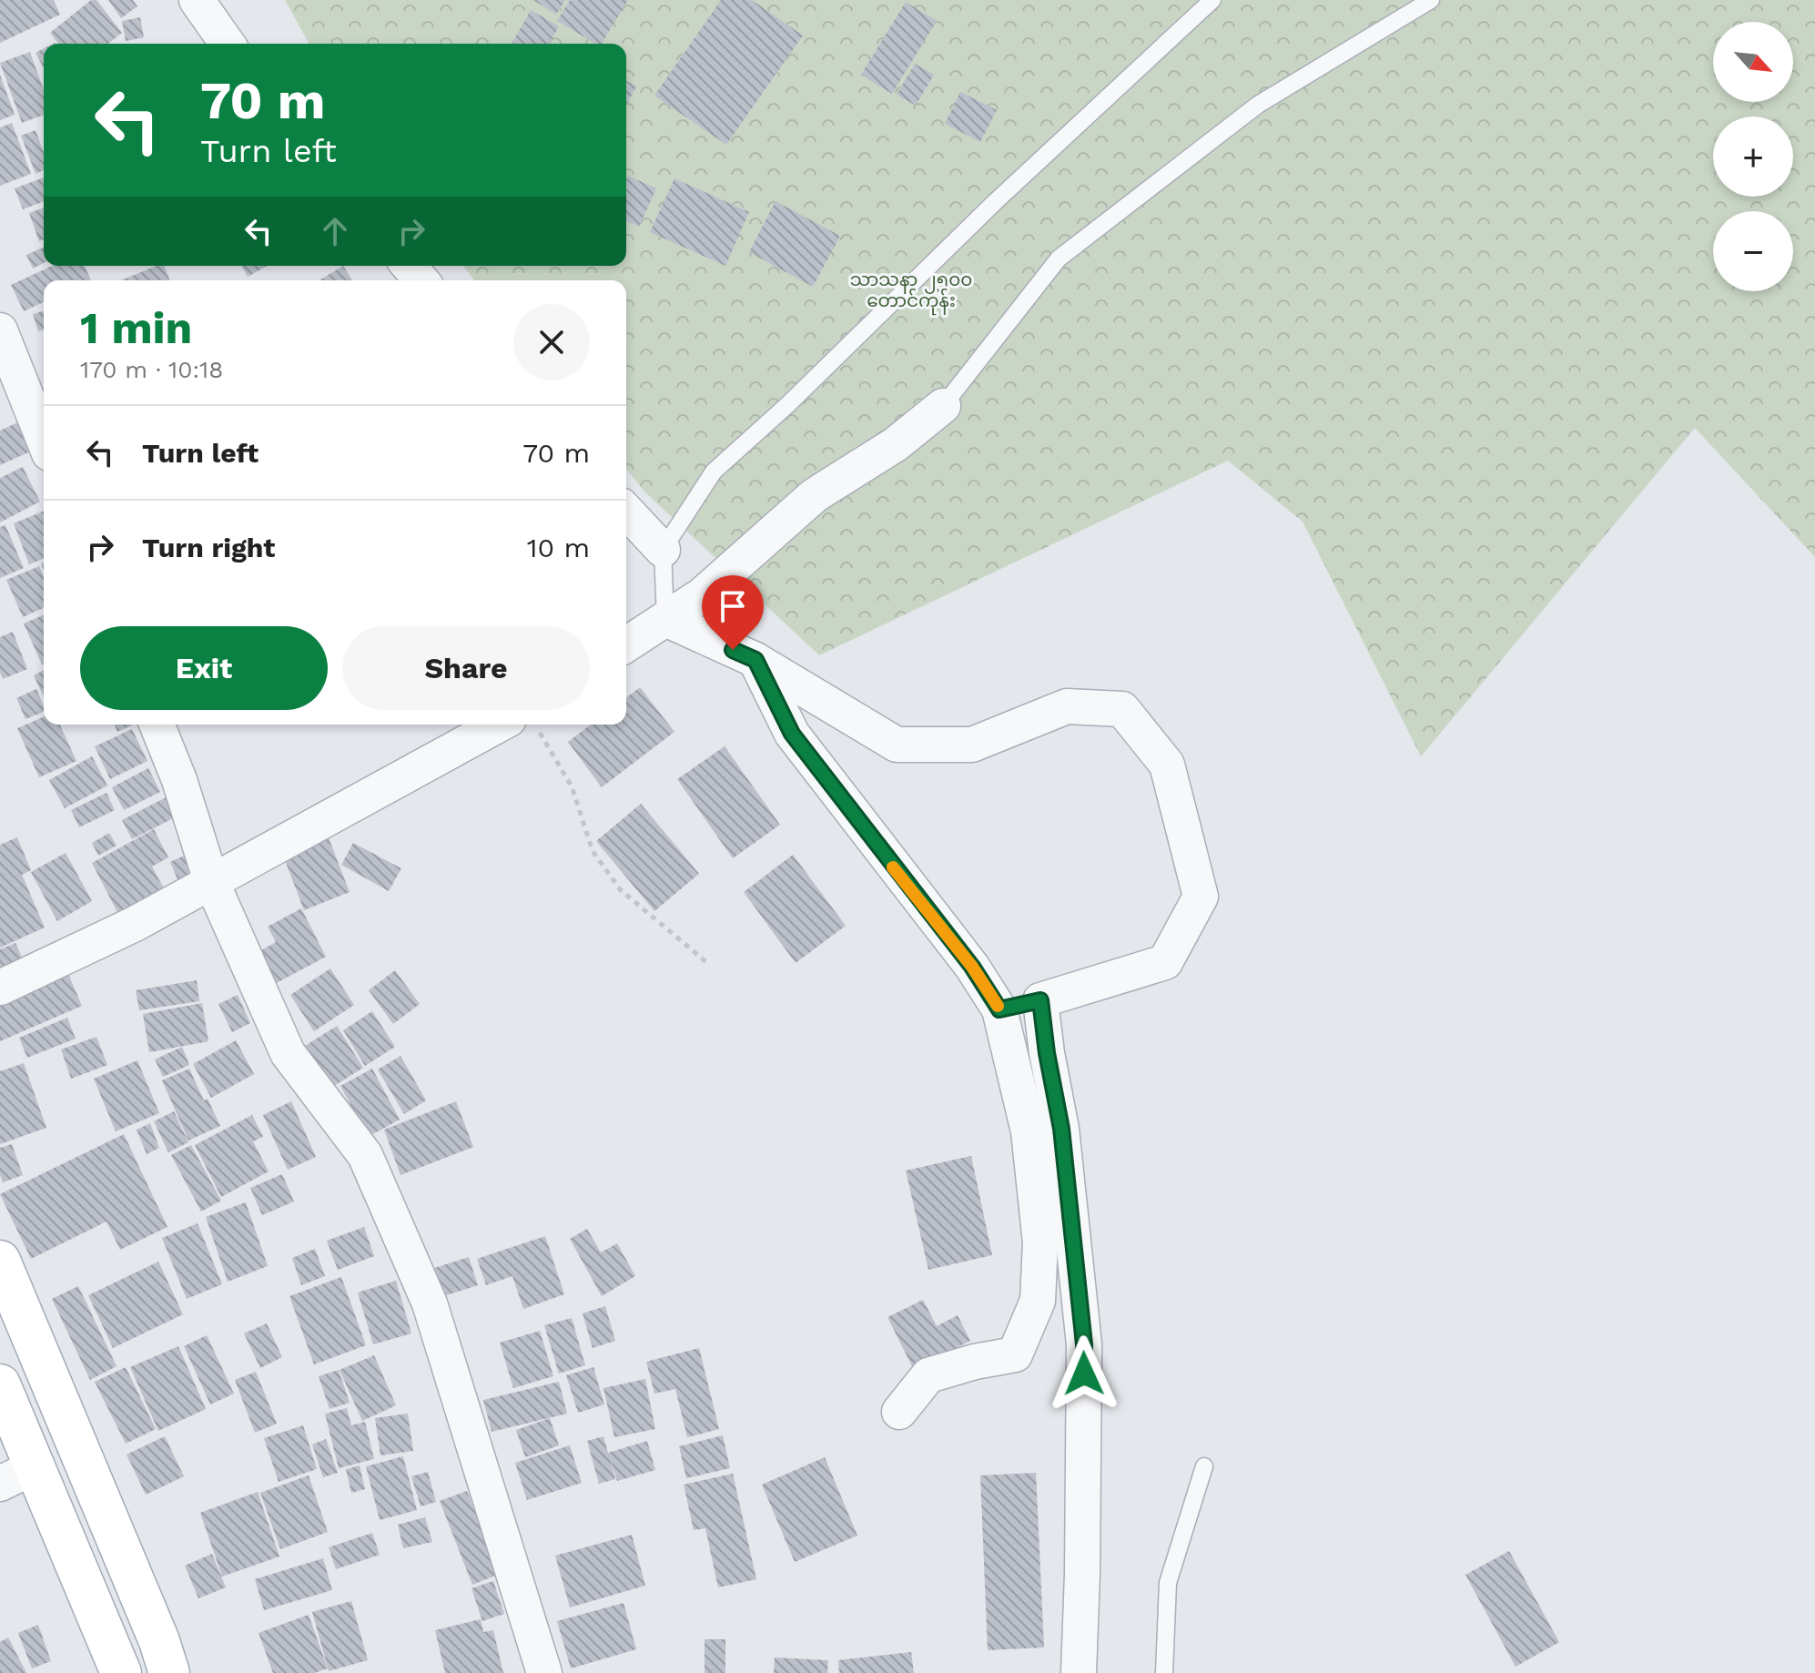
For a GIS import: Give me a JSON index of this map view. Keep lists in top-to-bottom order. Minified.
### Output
{"parks":["သာသနာ ၂၅၀၀ တောင်ကုန်း"],"north":"bottom right","page":{"map_buttons":["+","−"],"turn":["70 m","Turn left"],"heading":["1 min","170 m · 10:18"],"list":[{"name":"Turn left","value":"70 m"},{"name":"Turn right","value":"10 m"}],"buttons":["Exit","Share"]}}
